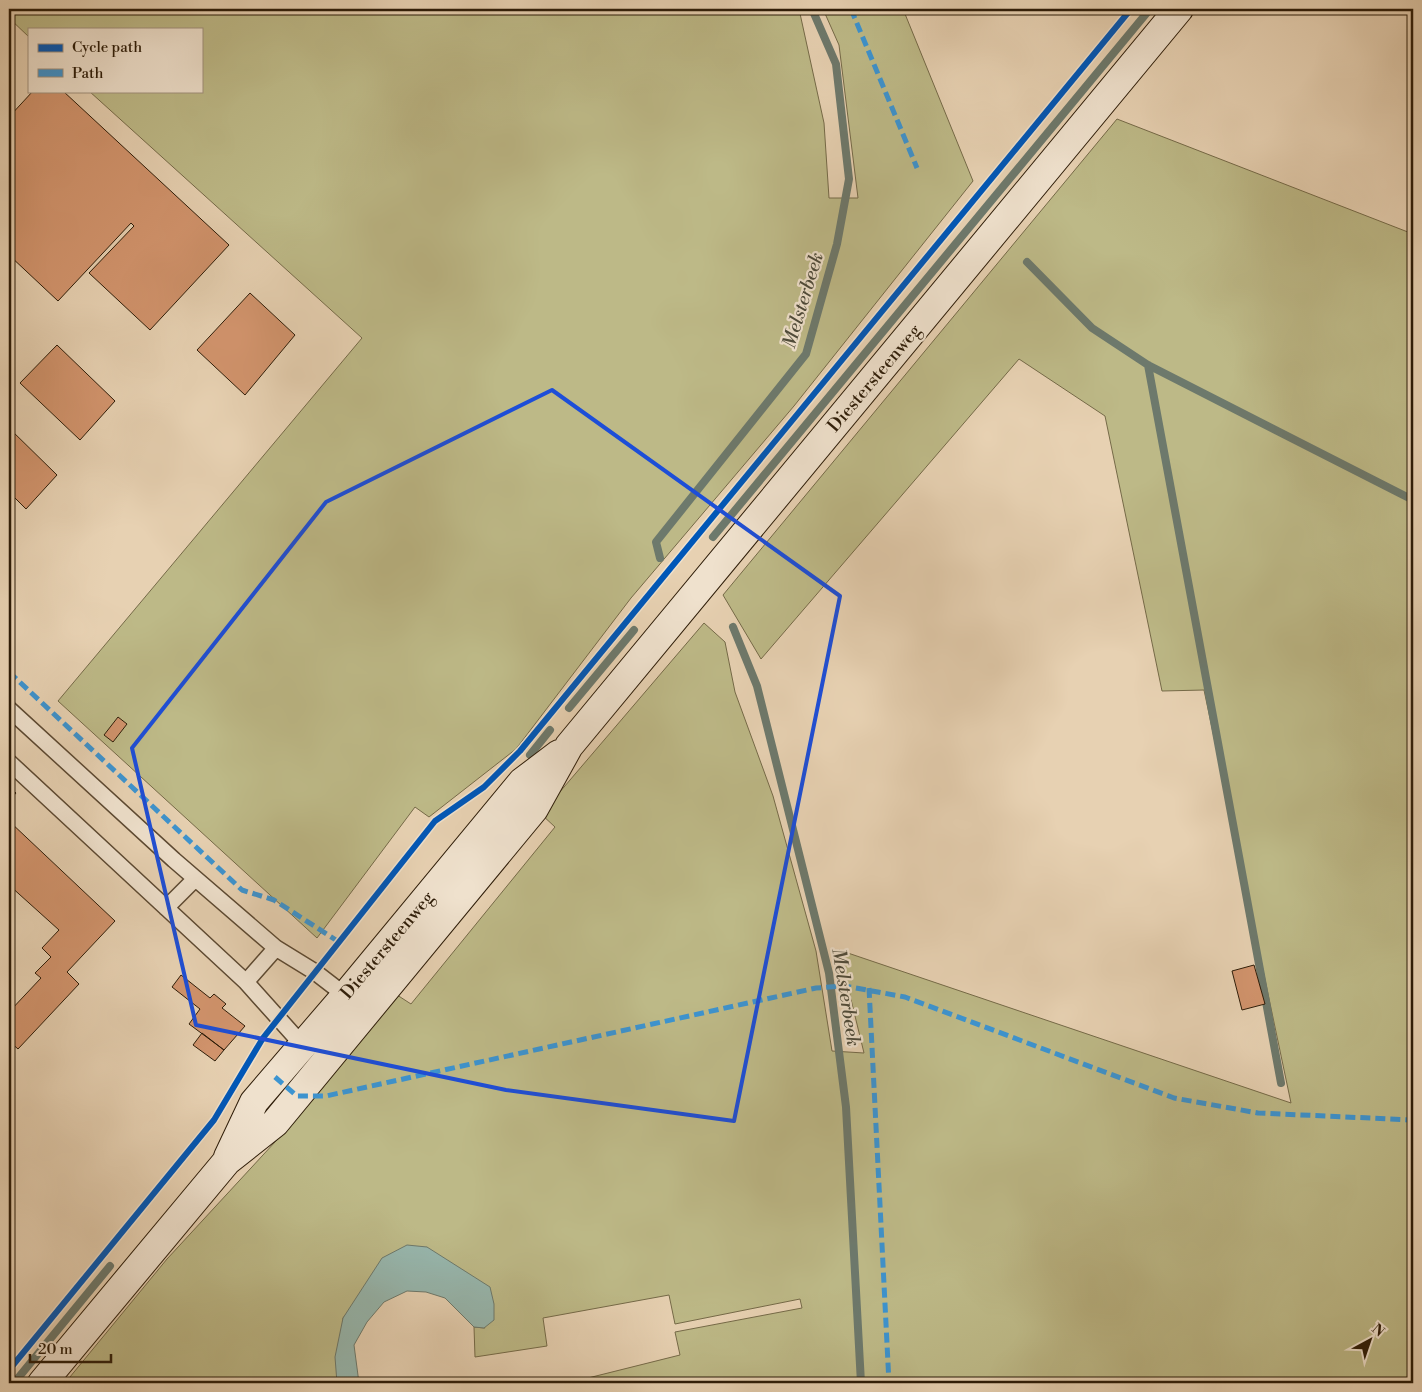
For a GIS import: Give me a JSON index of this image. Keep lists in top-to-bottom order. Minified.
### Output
{"streets":{"main road":["Diestersteenweg"]},"water":["Melsterbeek"],"legend":["Cycle path","Path"],"scale_bar":"20 m","north":"top right"}
